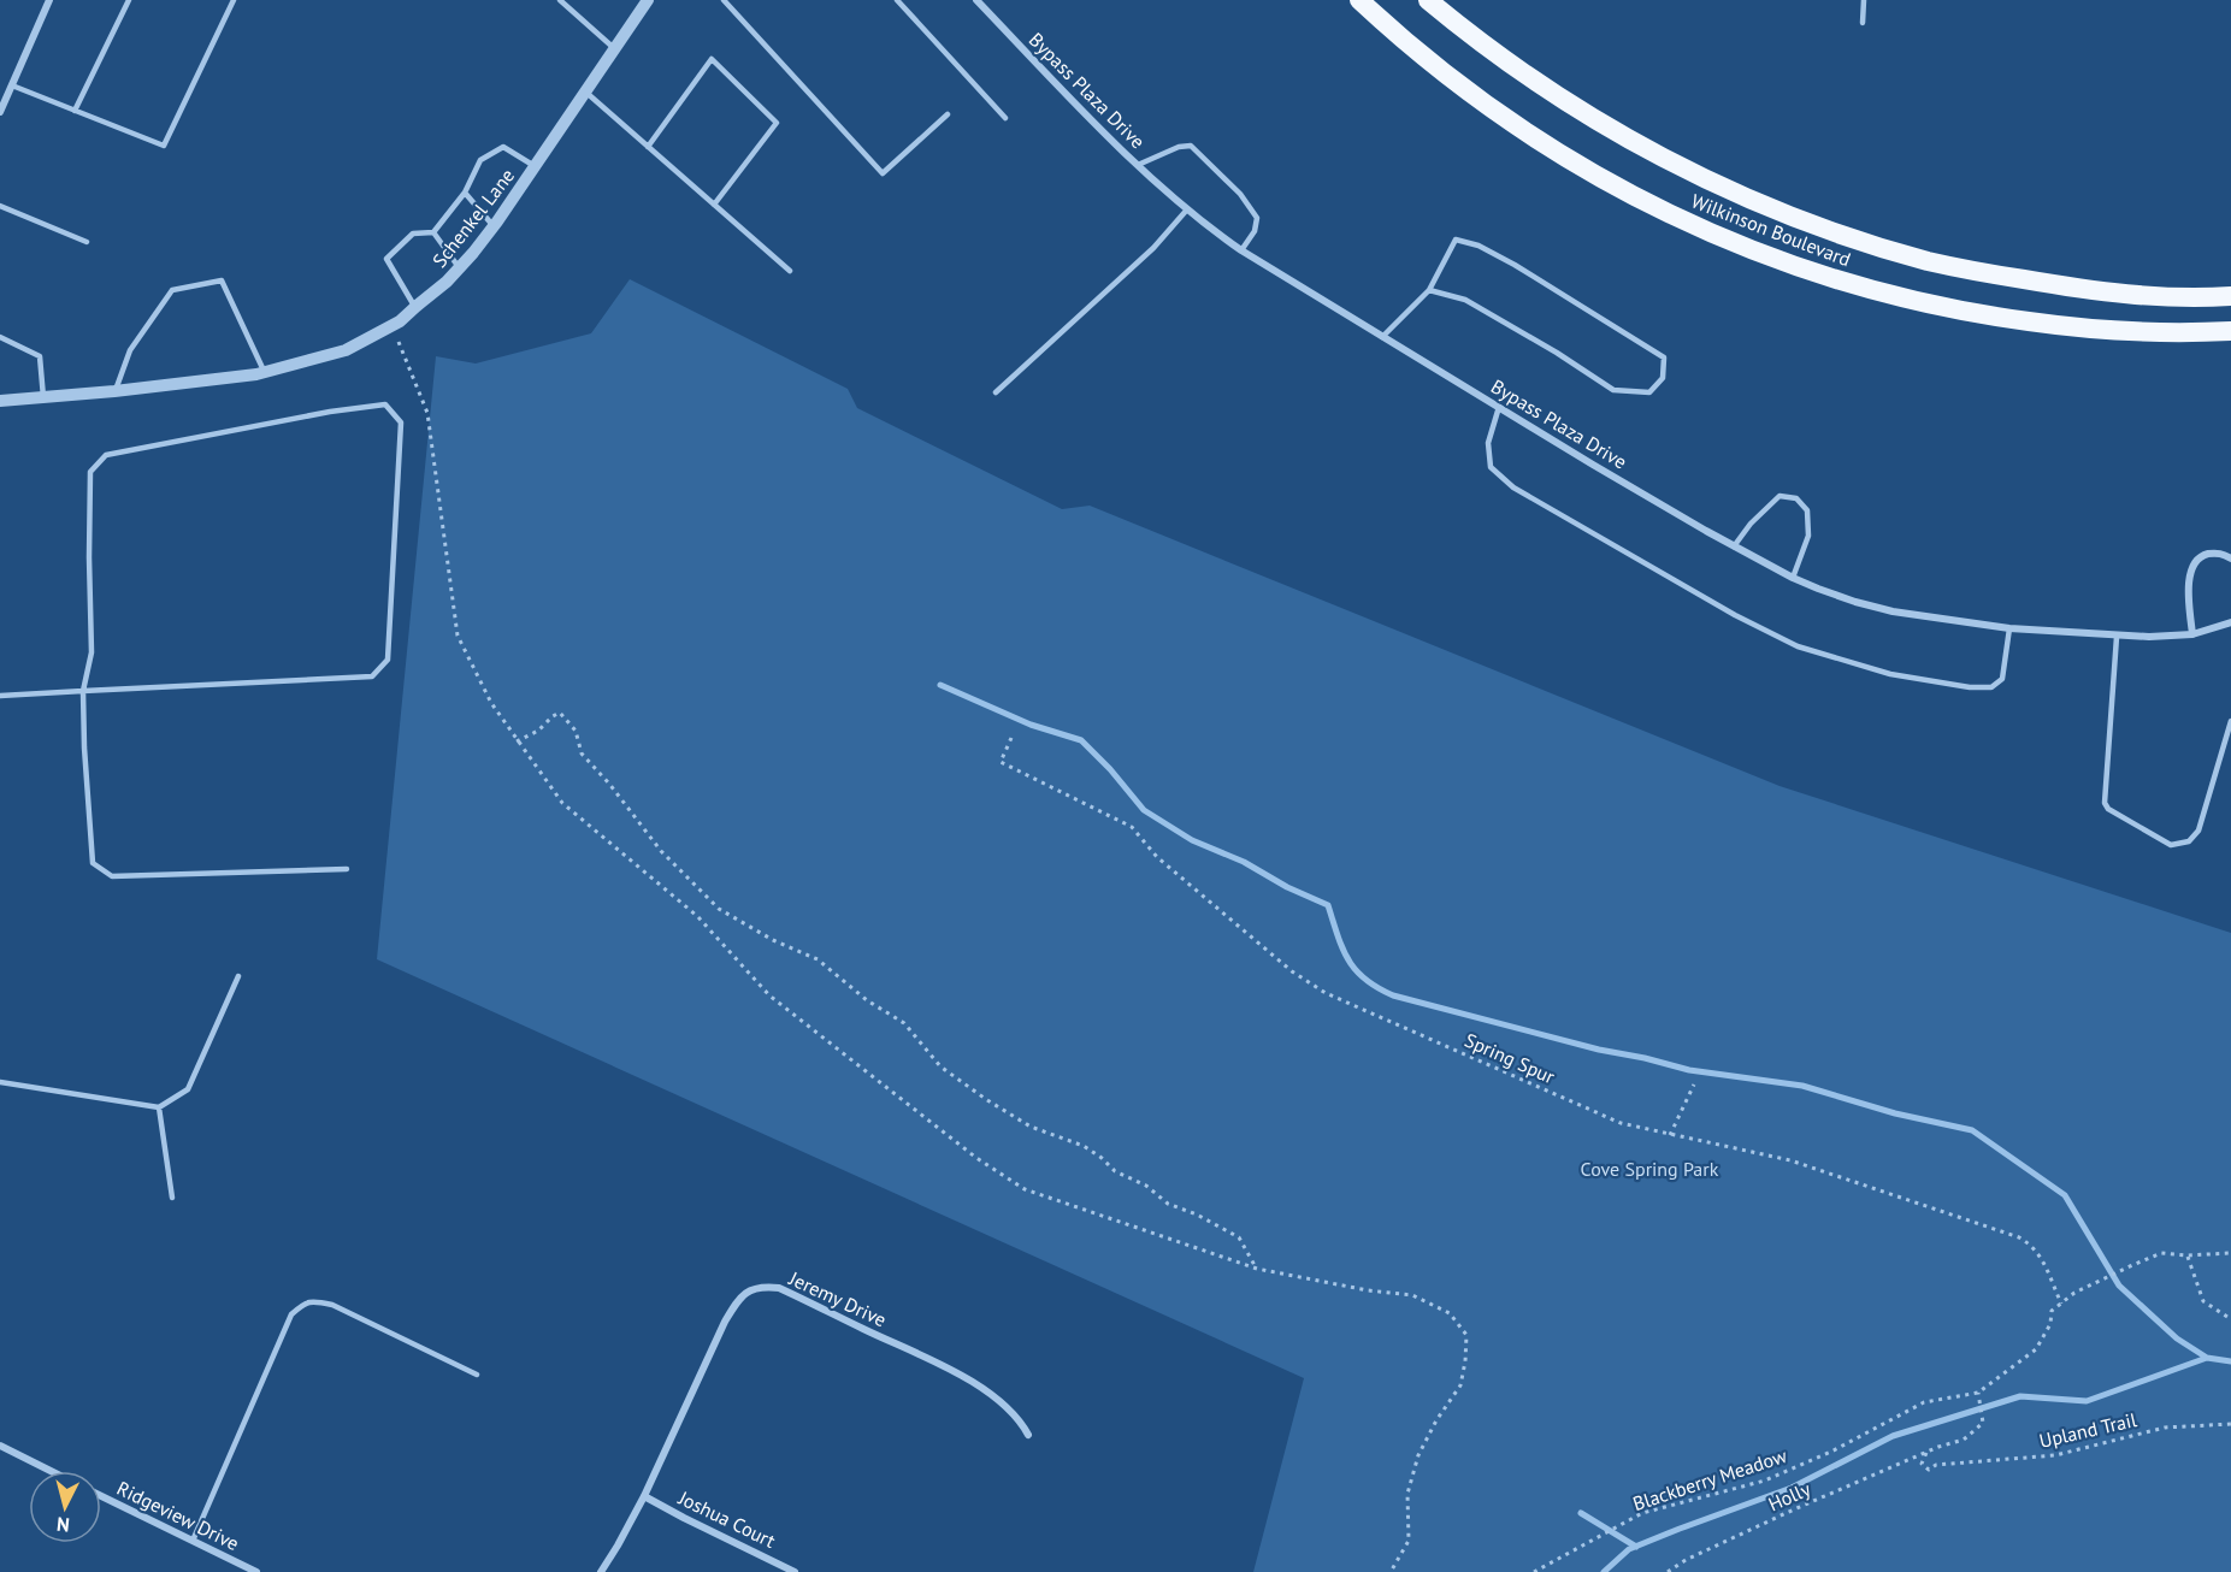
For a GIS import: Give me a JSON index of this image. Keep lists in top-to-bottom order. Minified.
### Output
{"streets":{"highway":["Wilkinson Boulevard"],"street":["Bypass Plaza Drive","Schenkel Lane","Jeremy Drive","Ridgeview Drive","Joshua Court"],"path":["Spring Spur","Upland Trail","Blackberry Meadow","Holly"]},"crossings":[["Jeremy Drive","Joshua Court"],["Upland Trail","Holly"],["Blackberry Meadow","Holly"]],"parks":["Cove Spring Park"],"north":"bottom"}
